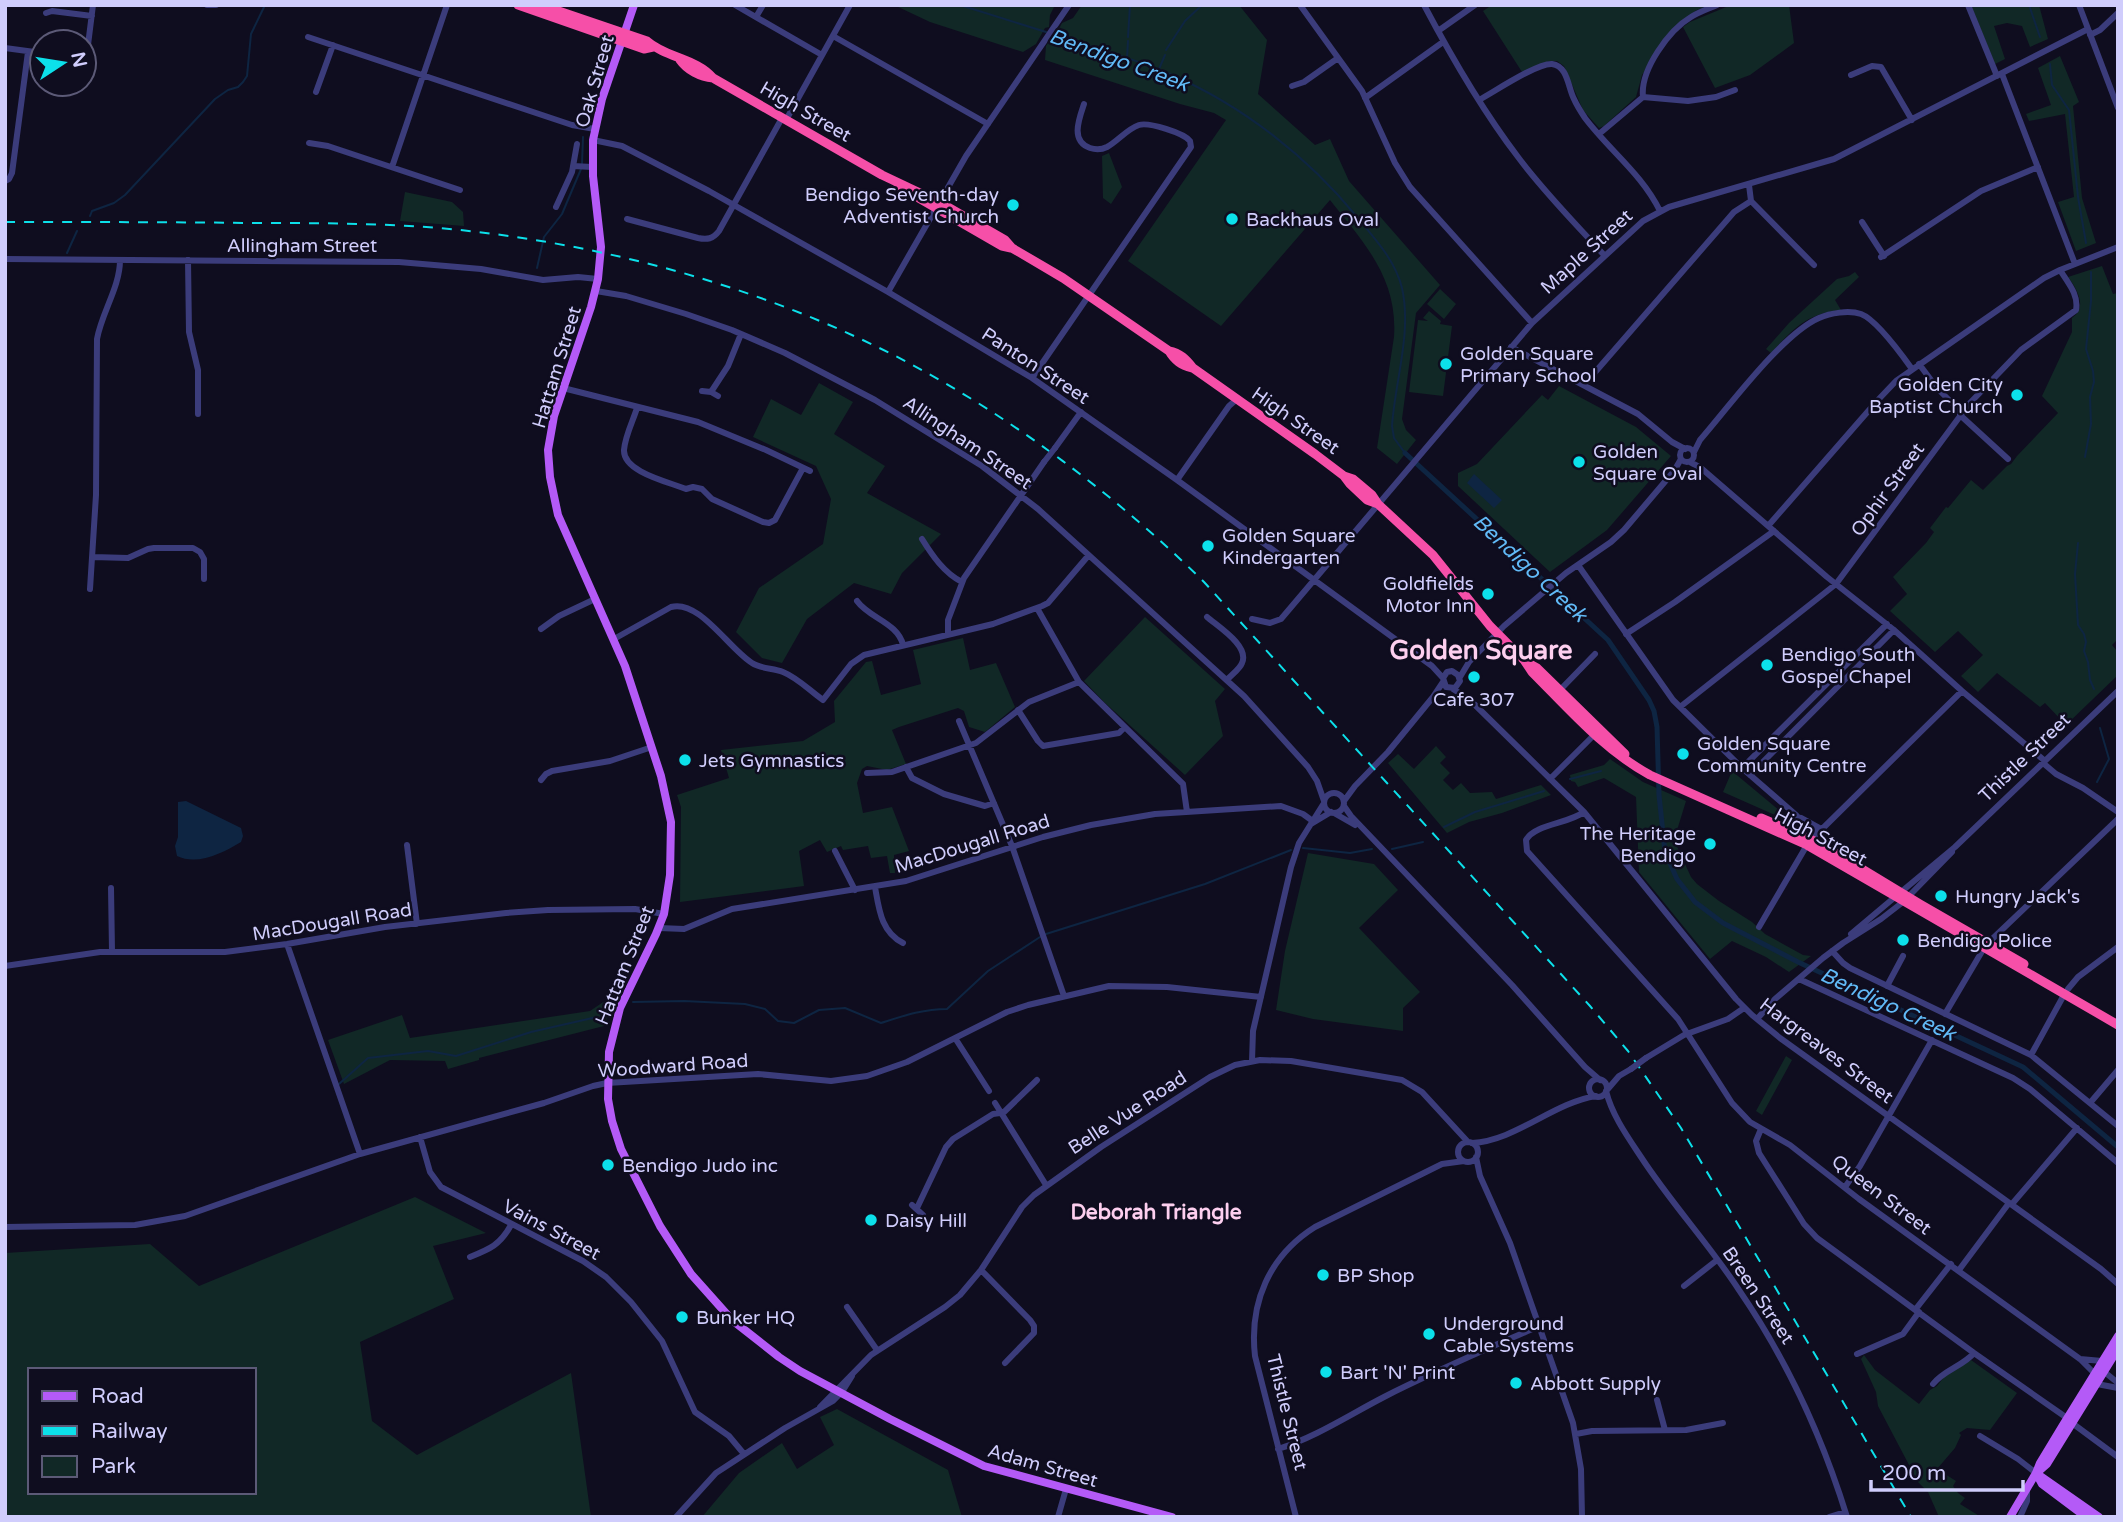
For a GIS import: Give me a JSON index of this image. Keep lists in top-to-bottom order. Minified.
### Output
{"streets":{"highway":["High Street"],"main road":["Oak Street","Hattam Street","Adam Street"],"street":["Allingham Street","Maple Street","Panton Street","Ophir Street","Thistle Street","MacDougall Road","Hargreaves Street","Woodward Road","Belle Vue Road","Queen Street","Vains Street","Breen Street"]},"crossings":[["Oak Street","High Street"],["Oak Street","Allingham Street"],["Oak Street","Panton Street"],["Oak Street","Hattam Street"],["High Street","Maple Street"],["High Street","Thistle Street"],["Allingham Street","Hattam Street"],["Maple Street","Panton Street"],["Hattam Street","MacDougall Road"],["Hattam Street","Woodward Road"],["Hattam Street","Belle Vue Road"],["Hattam Street","Adam Street"],["Thistle Street","Hargreaves Street"],["Thistle Street","Belle Vue Road"],["Hargreaves Street","Queen Street"],["Woodward Road","Vains Street"],["Belle Vue Road","Vains Street"],["Belle Vue Road","Adam Street"]],"districts":["Golden Square","Deborah Triangle"],"water":["Bendigo Creek"],"places":["Bendigo Seventh-day Adventist Church","Backhaus Oval","Golden Square Primary School","Golden City Baptist Church","Golden Square Oval","Golden Square Kindergarten","Goldfields Motor Inn","Bendigo South Gospel Chapel","Cafe 307","Golden Square Community Centre","Jets Gymnastics","The Heritage Bendigo","Hungry Jack's","Bendigo Police","Bendigo Judo inc","Daisy Hill","BP Shop","Bunker HQ","Underground Cable Systems","Bart 'N' Print","Abbott Supply"],"legend":["Road","Railway","Park"],"scale_bar":"200 m","north":"right"}
